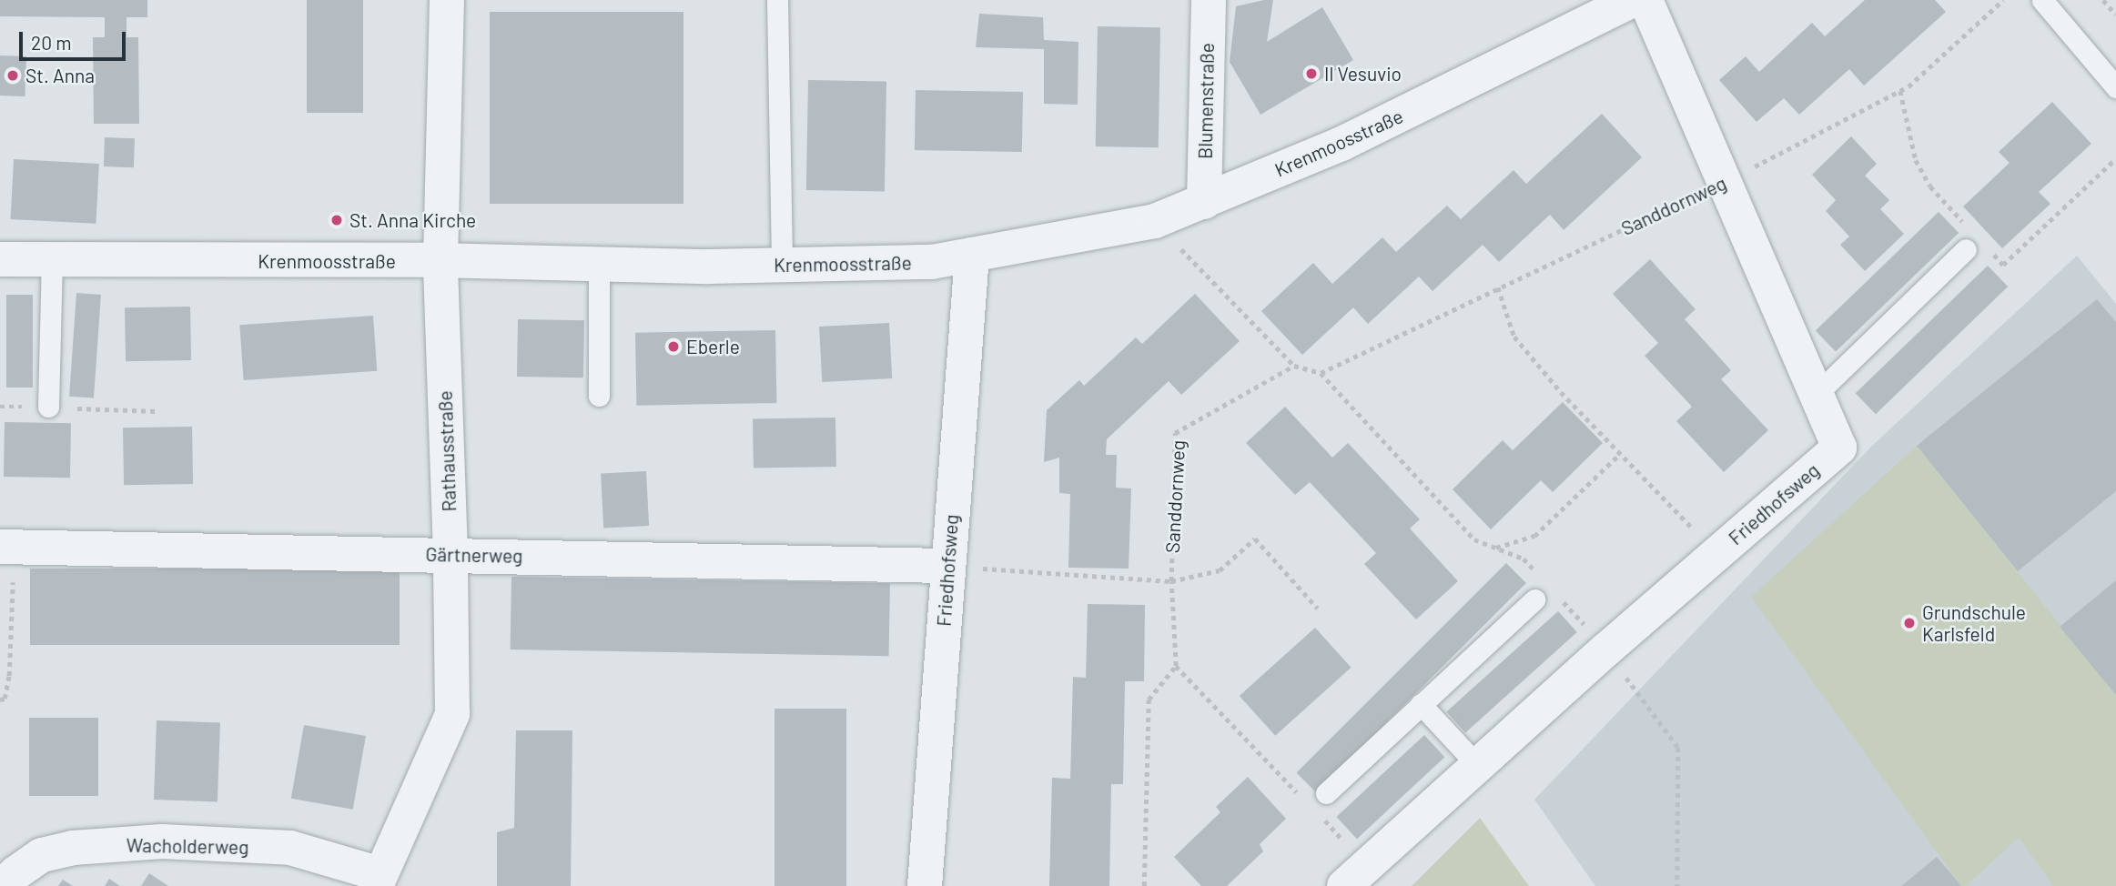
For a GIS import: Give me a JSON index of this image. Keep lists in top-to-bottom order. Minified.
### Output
{"streets":{"street":["Blumenstraße","Krenmoosstraße","Rathausstraße","Friedhofsweg","Gärtnerweg","Wacholderweg"],"path":["Sanddornweg"]},"crossings":[["Blumenstraße","Krenmoosstraße"],["Krenmoosstraße","Rathausstraße"],["Krenmoosstraße","Friedhofsweg"],["Sanddornweg","Friedhofsweg"],["Sanddornweg","Gärtnerweg"],["Rathausstraße","Gärtnerweg"],["Rathausstraße","Wacholderweg"],["Friedhofsweg","Gärtnerweg"]],"places":["Il Vesuvio","St. Anna","St. Anna Kirche","Eberle","Grundschule Karlsfeld"],"scale_bar":"20 m"}
